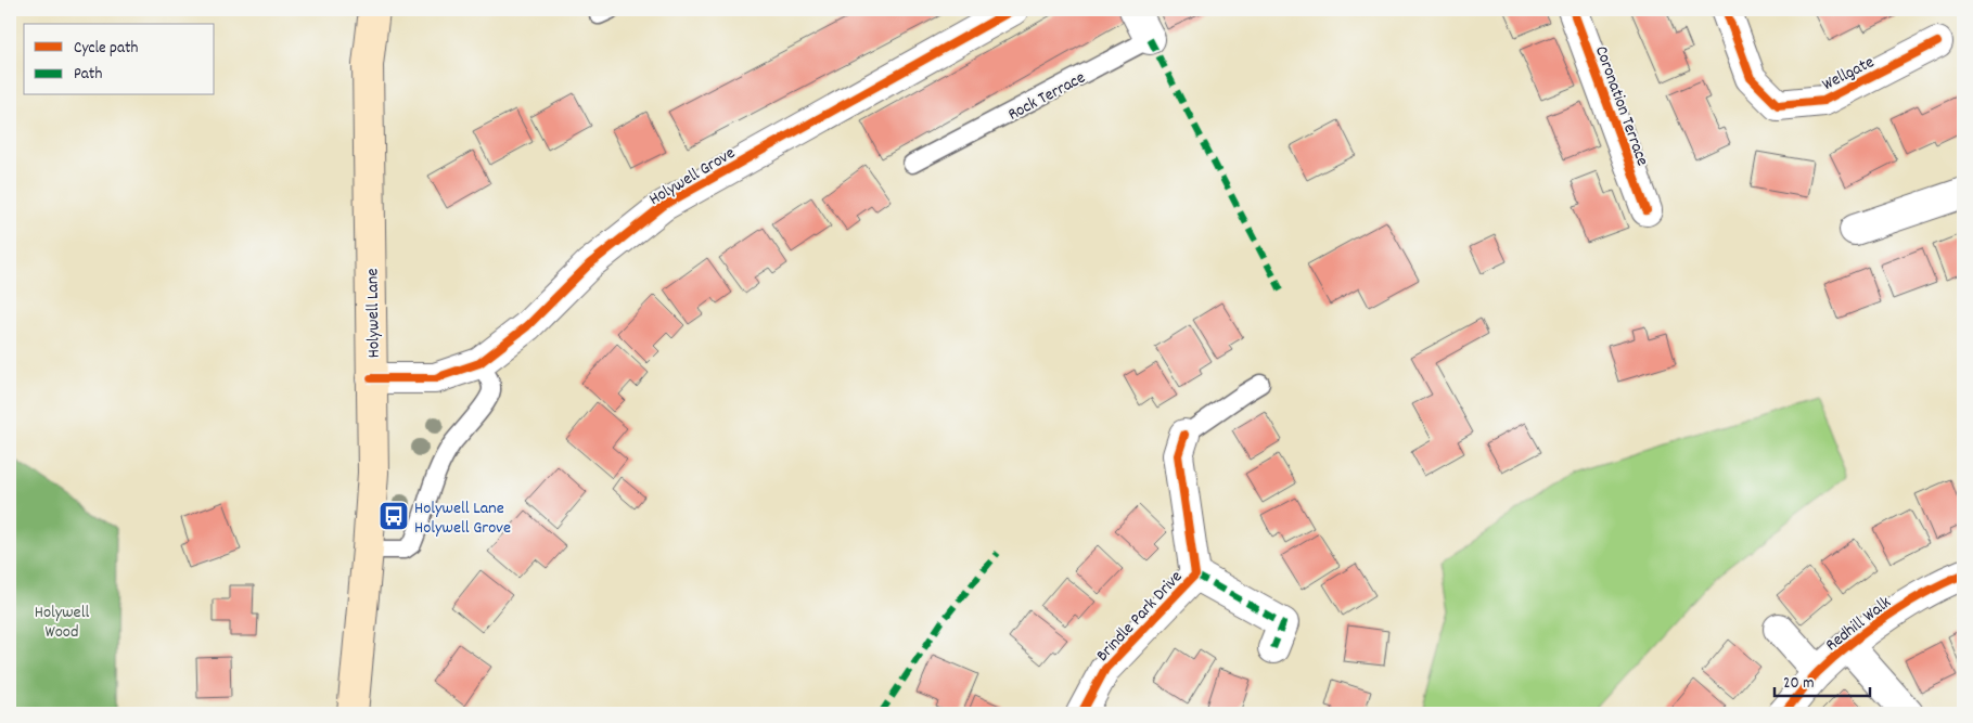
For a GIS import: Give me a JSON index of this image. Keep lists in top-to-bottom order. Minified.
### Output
{"streets":{"main road":["Holywell Lane"],"street":["Wellgate","Rock Terrace","Coronation Terrace","Holywell Grove","Brindle Park Drive","Redhill Walk"]},"crossings":[["Holywell Grove","Holywell Lane"]],"parks":["Holywell Wood"],"places":{"bus stop":["Holywell Lane Holywell Grove"]},"legend":["Cycle path","Path"],"scale_bar":"20 m"}
